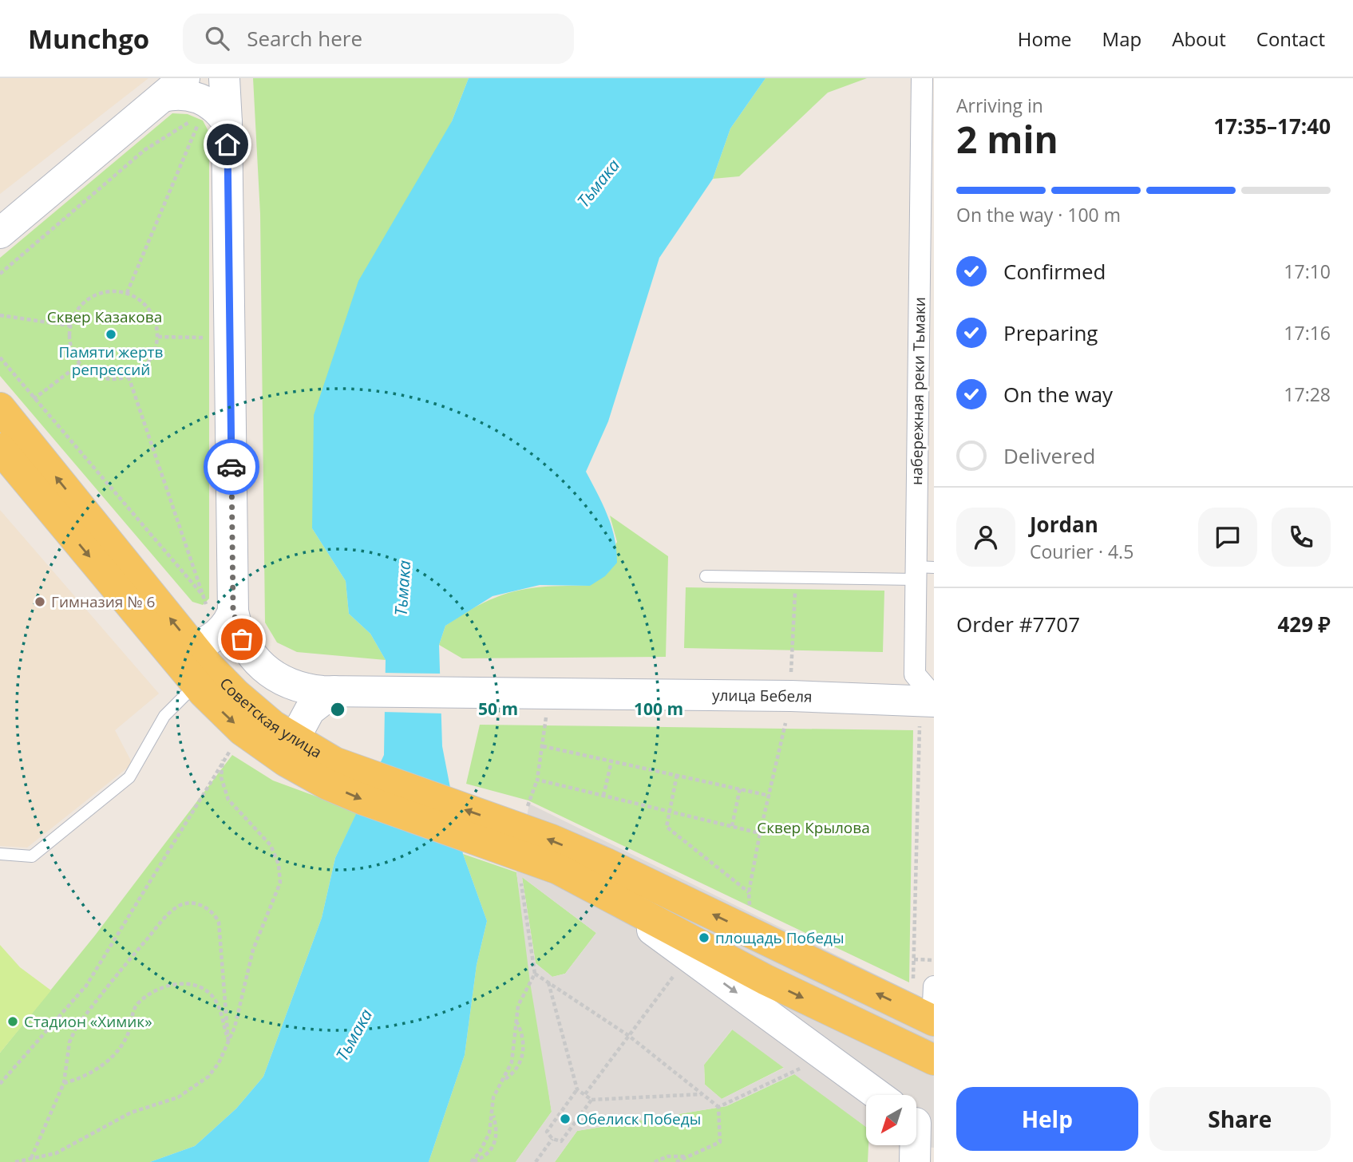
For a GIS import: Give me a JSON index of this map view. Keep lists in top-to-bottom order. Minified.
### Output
{"streets":{"main road":["улица Бебеля","Советская улица"],"street":["набережная реки Тьмаки"]},"water":["Тьмака"],"parks":["Сквер Казакова","Сквер Крылова"],"places":["Памяти жертв репрессий","Гимназия № 6","площадь Победы","Стадион «Химик»","Обелиск Победы"],"north":"bottom left","page":{"header":"Munchgo","search":"Search here","nav":["Home","Map","About","Contact"],"heading":["2 min","Arriving in","17:35–17:40"],"panel":["Jordan","Courier · 4.5","Order #7707","429 ₽"],"bar":"On the way · 100 m","list":[["Confirmed","17:10"],["Preparing","17:16"],["On the way","17:28"],"Delivered"],"buttons":["Help","Share"]},"rings":["50 m","100 m"]}
